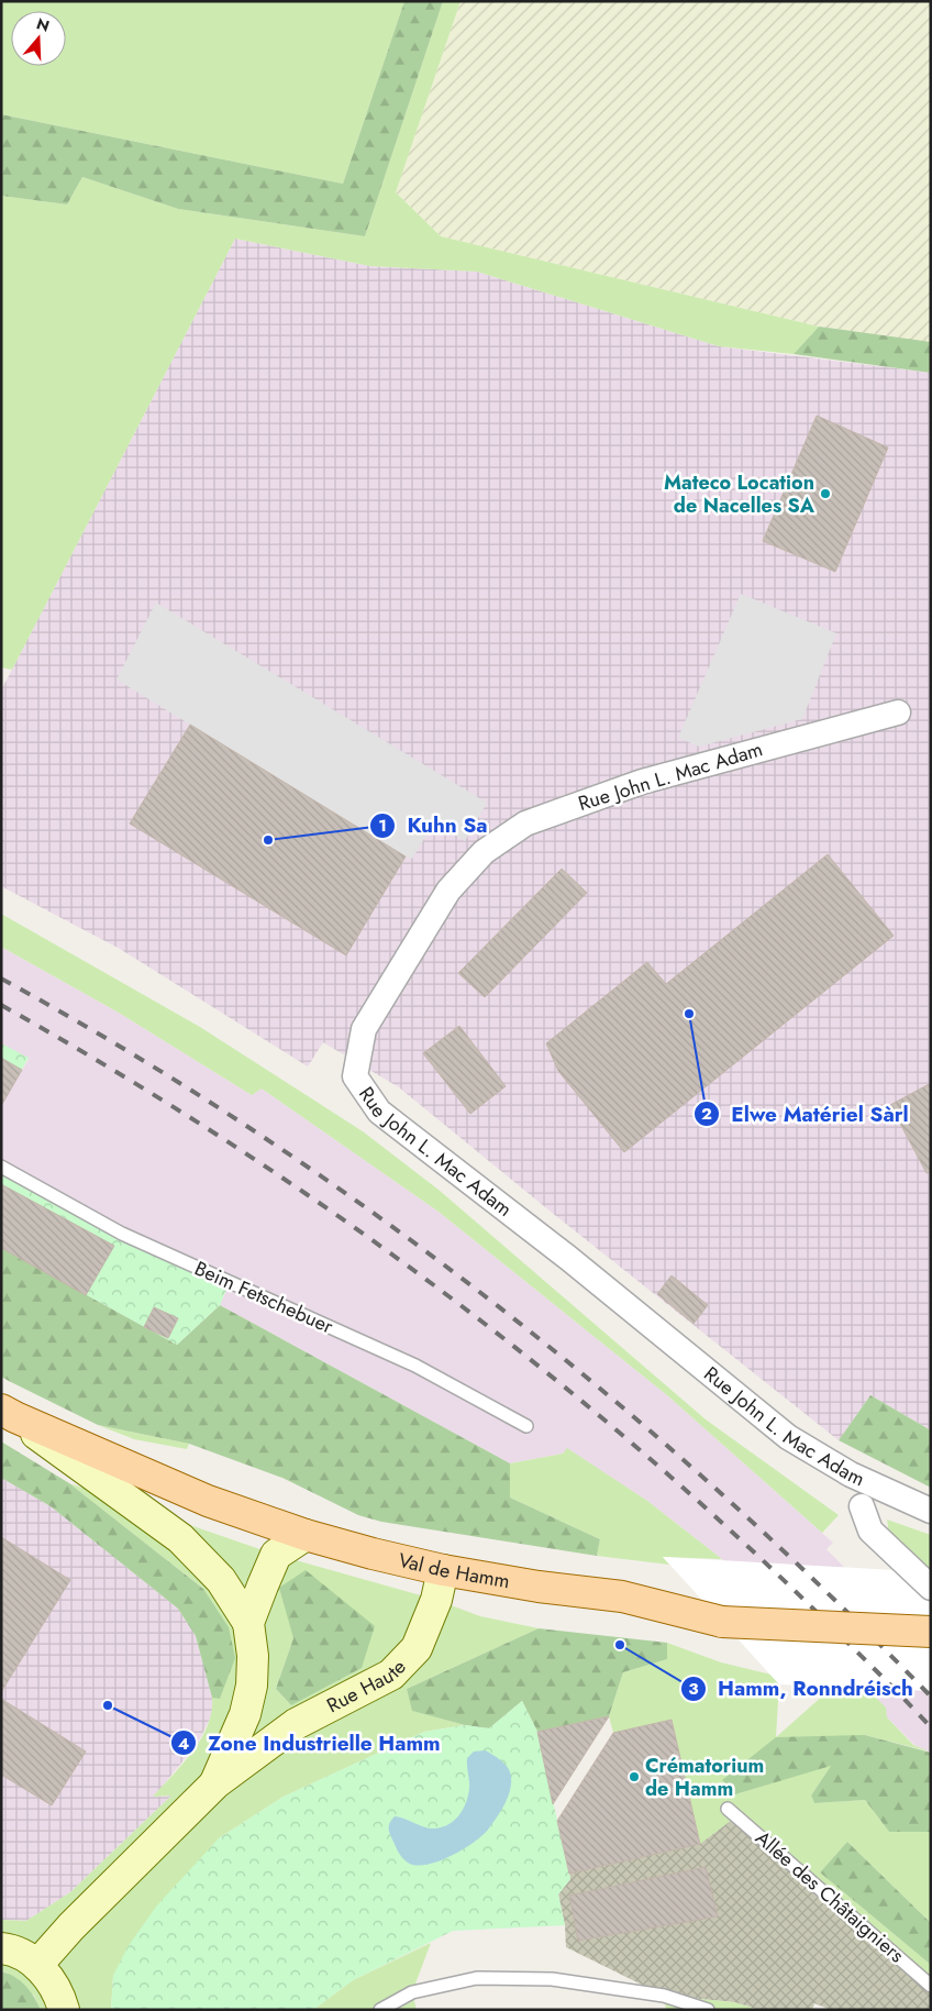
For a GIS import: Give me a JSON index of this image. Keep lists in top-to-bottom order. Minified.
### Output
{"streets":{"main road":["Val de Hamm","Rue Haute"],"street":["Rue John L. Mac Adam"],"lane":["Beim Fetschebuer","Allée des Châtaigniers"]},"crossings":[["Val de Hamm","Rue Haute"]],"places":["Mateco Location de Nacelles SA","Kuhn Sa","Elwe Matériel Sàrl","Hamm, Ronndréisch","Zone Industrielle Hamm","Crématorium de Hamm"],"north":"top"}
